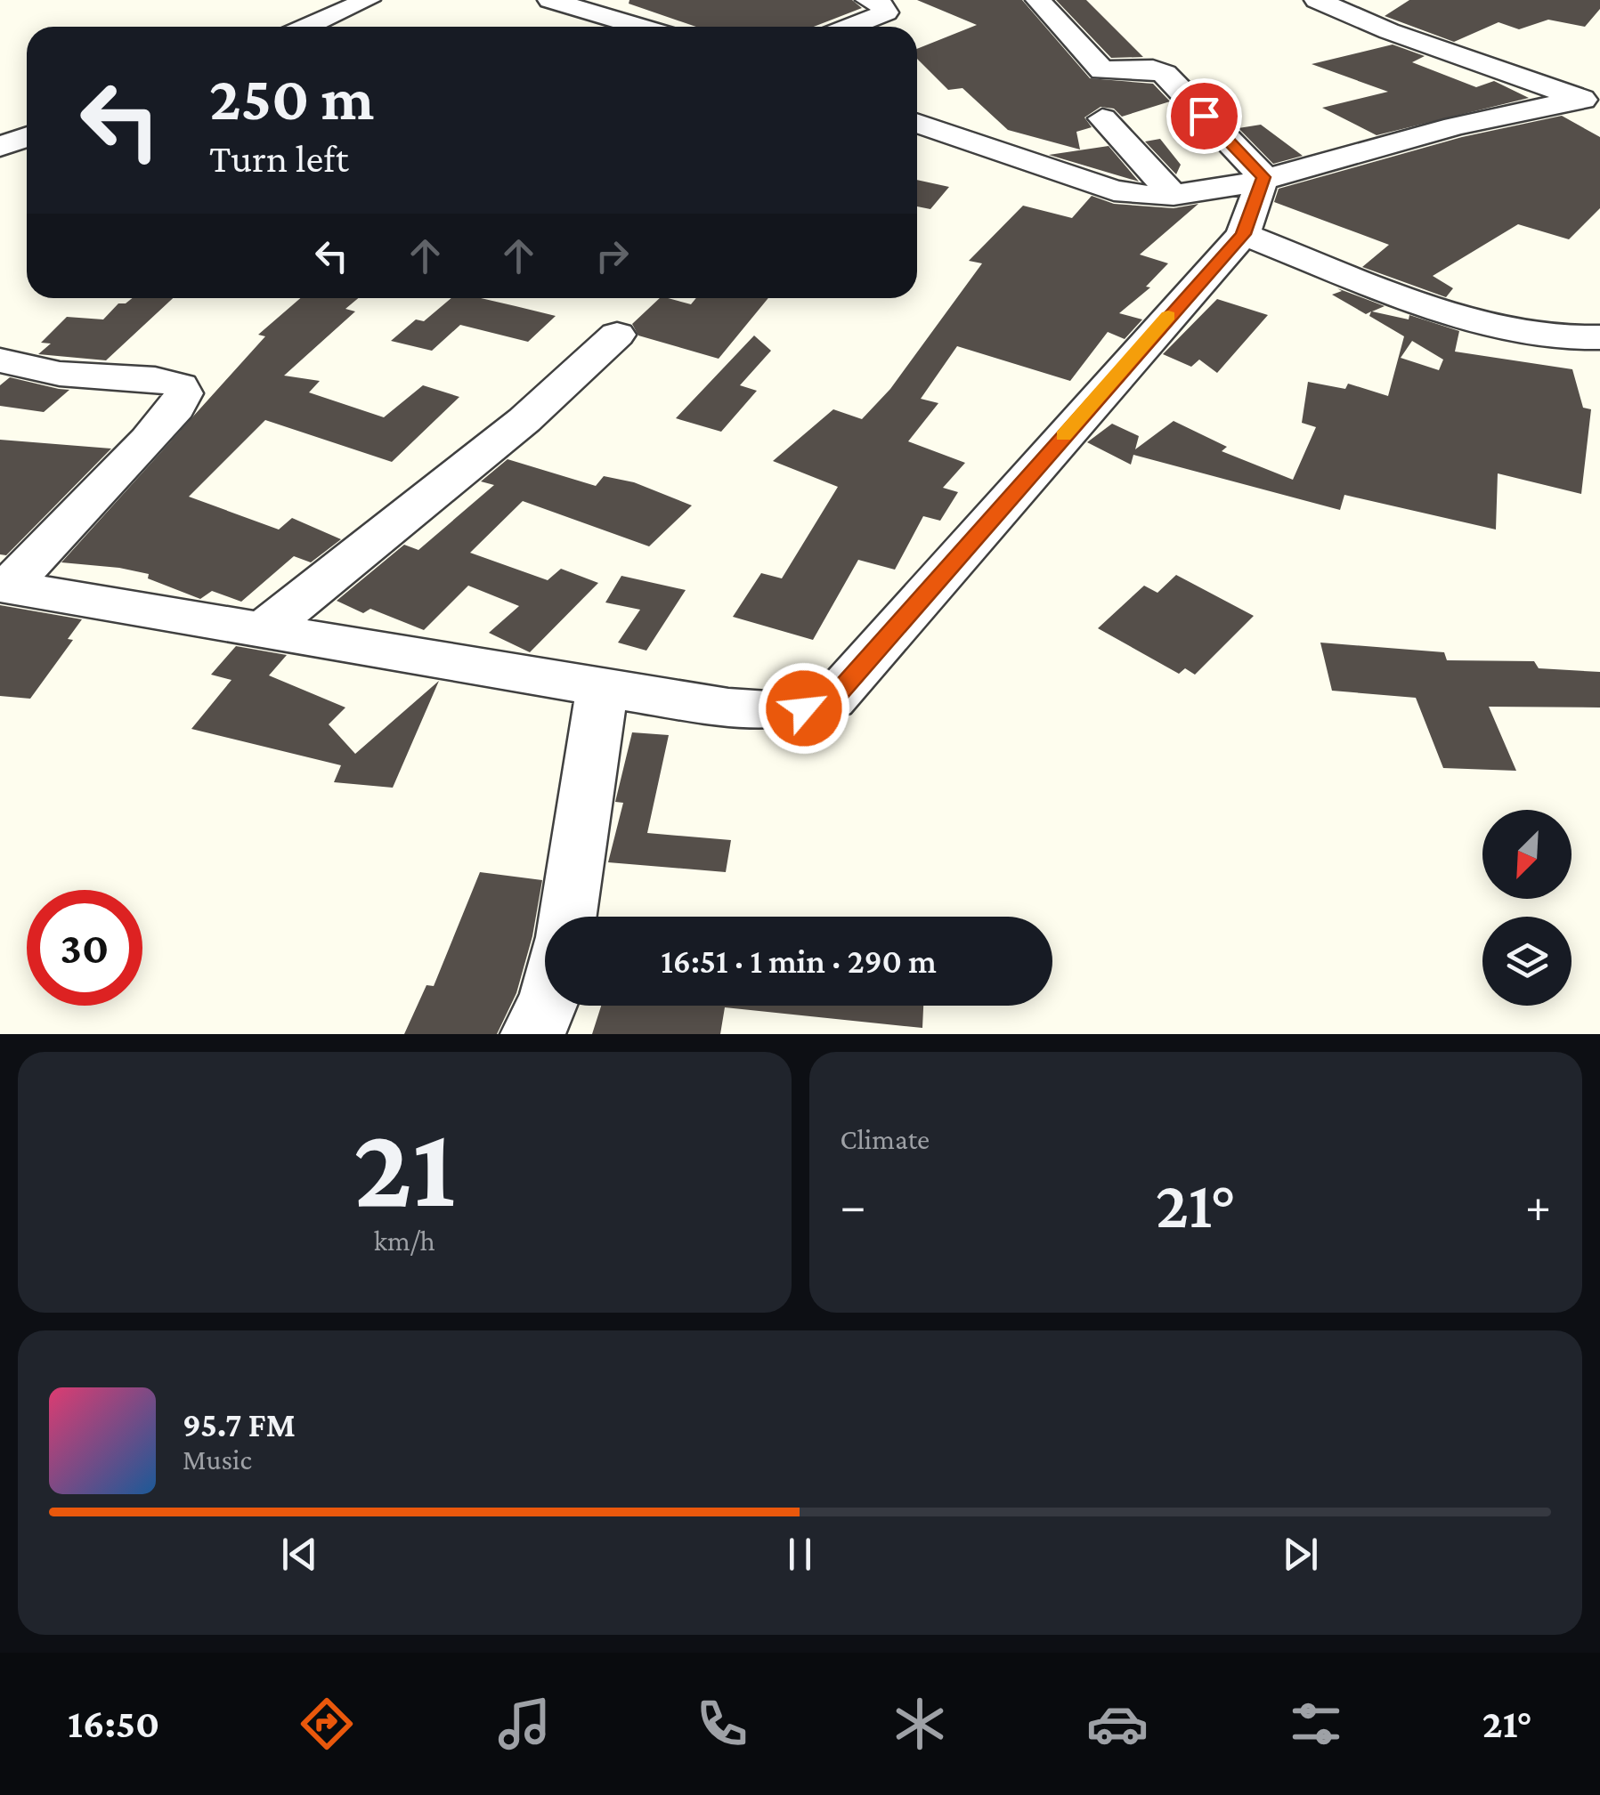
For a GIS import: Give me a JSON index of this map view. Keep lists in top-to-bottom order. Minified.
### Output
{"north":"bottom left","page":{"turn":["250 m","Turn left"],"limit":"30","trip":"16:51 · 1 min · 290 m","tile":[["21","km/h"],"Climate"],"heat":["−","21°","+"],"song":["95.7 FM","Music"],"tabs":["16:50","21°"]}}
